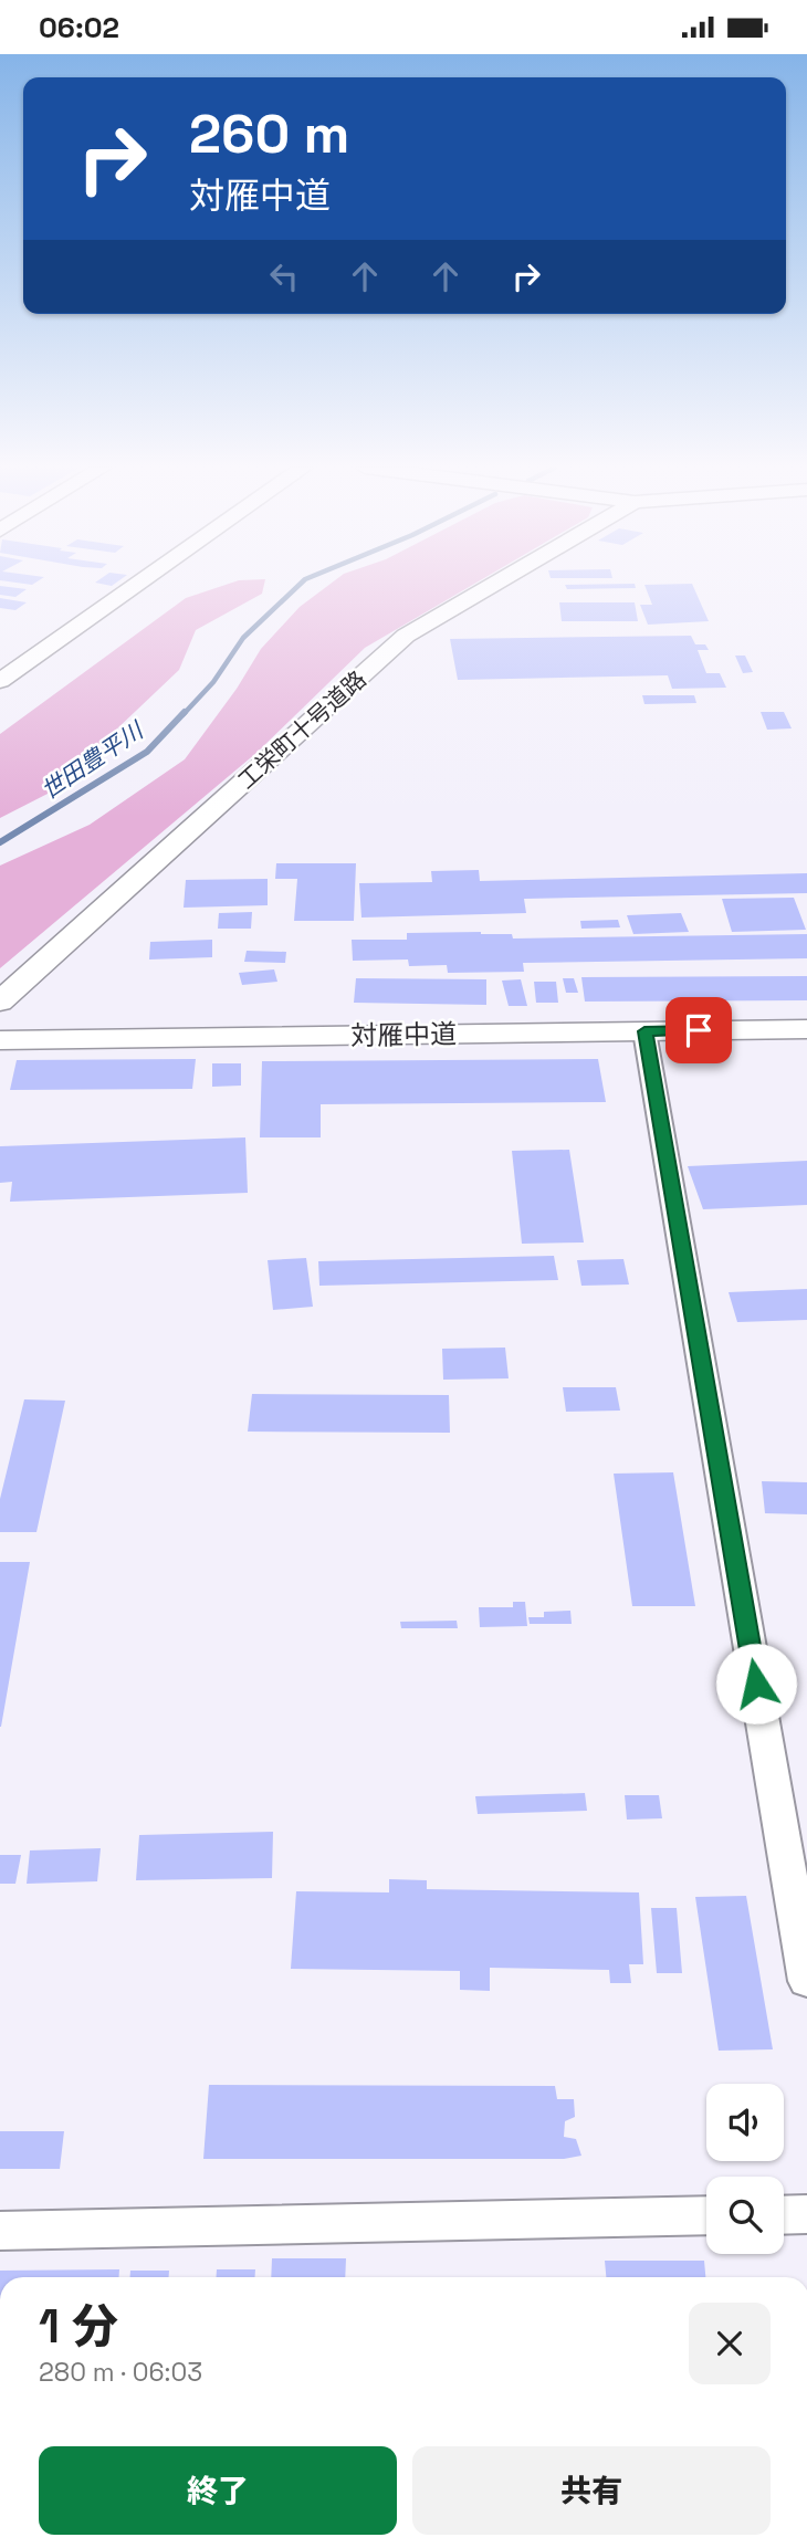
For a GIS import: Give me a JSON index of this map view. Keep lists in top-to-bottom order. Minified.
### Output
{"streets":{"street":["工栄町十号道路","対雁中道"]},"water":["世田豊平川"],"page":{"status":"06:02","turn":["260 m","対雁中道"],"heading":["1 分","280 m · 06:03"],"buttons":["終了","共有"]}}
